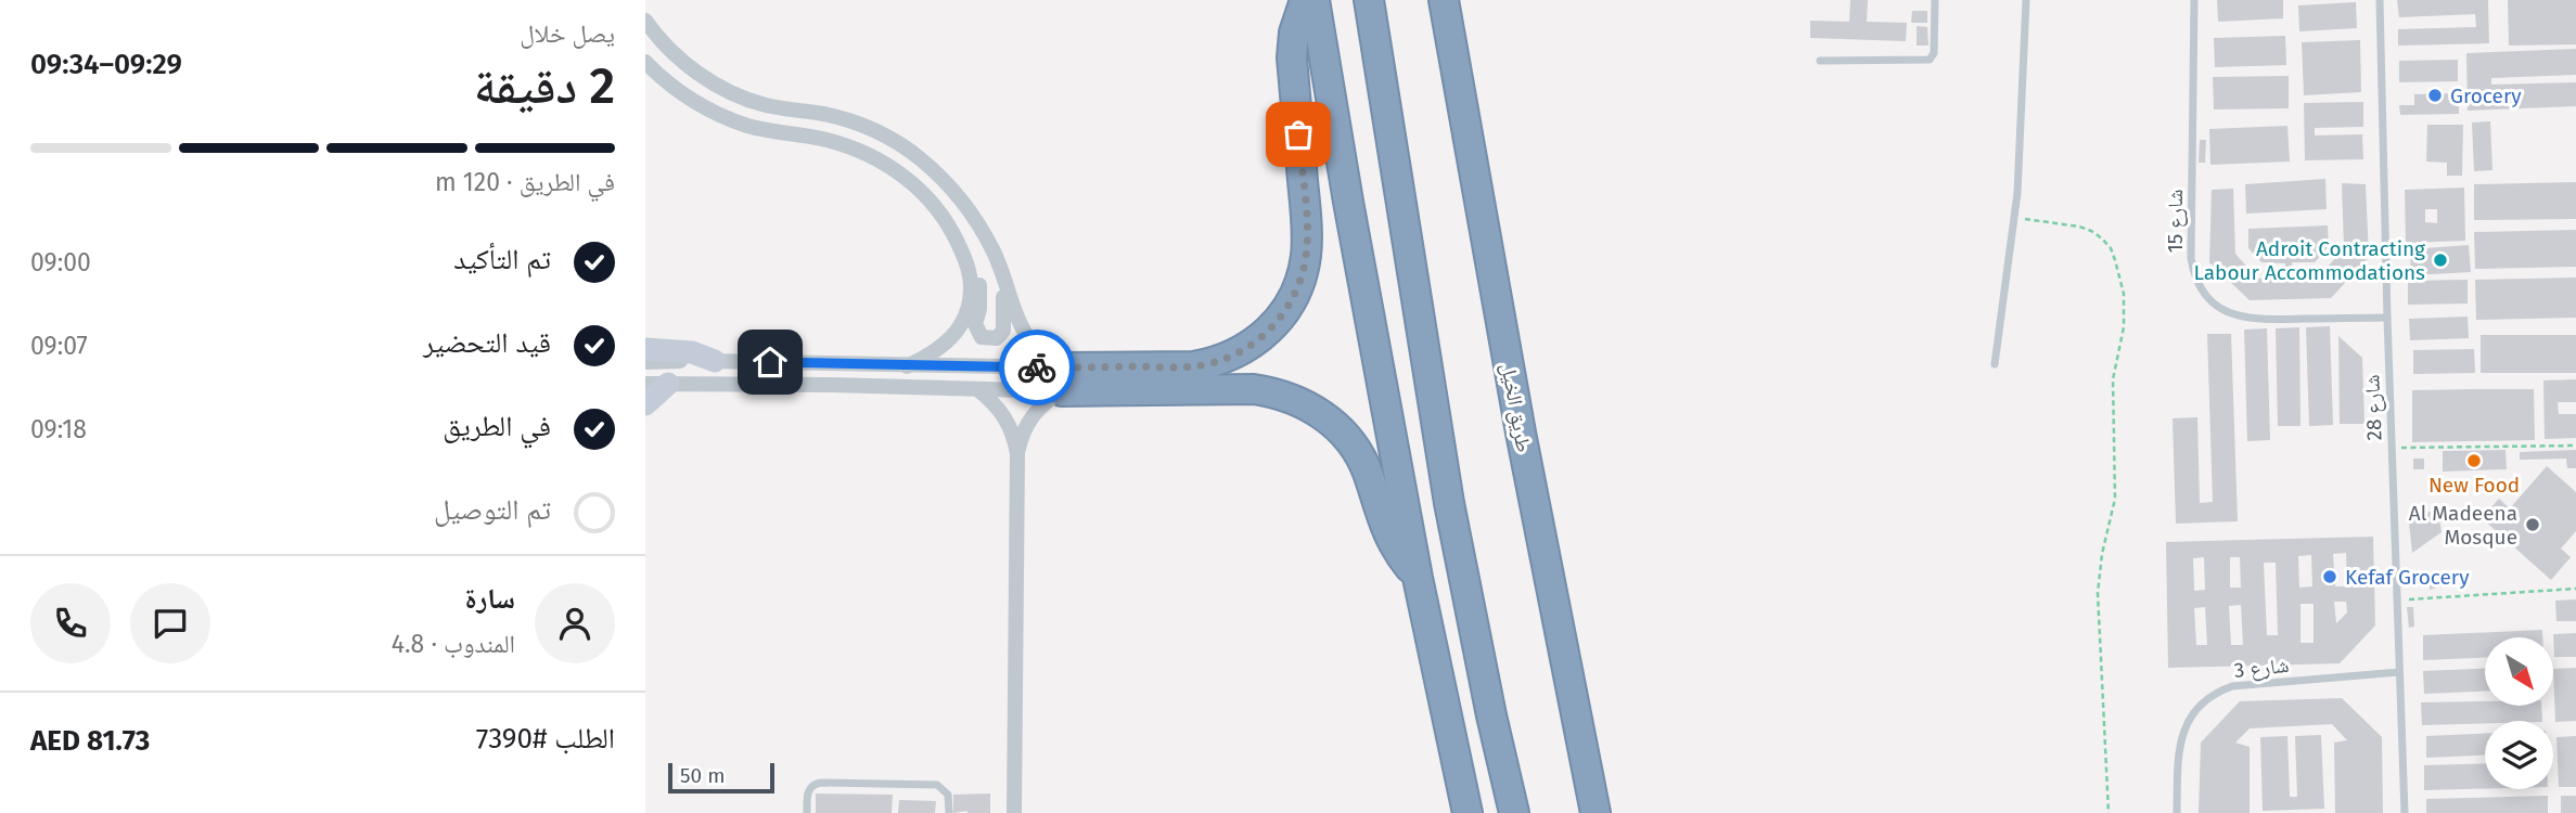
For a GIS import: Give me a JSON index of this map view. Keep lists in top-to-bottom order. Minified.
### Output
{"streets":{"highway":["طريق الخيل"],"lane":["شارع 15","شارع 28","شارع 3"]},"crossings":[["شارع 15","شارع 28"],["شارع 28","شارع 3"]],"places":["Grocery","Adroit Contracting Labour Accommodations","New Food","Al Madeena Mosque","Kefaf Grocery"],"scale_bar":"50 m","north":"bottom right","page":{"heading":["2 دقيقة","يصل خلال","09:29–09:34"],"panel":["سارة","المندوب · 4.8","الطلب #7390","AED 81.73"],"bar":"في الطريق · 120 m","list":[["تم التأكيد","09:00"],["قيد التحضير","09:07"],["في الطريق","09:18"],"تم التوصيل"],"scale":"50 m"}}
